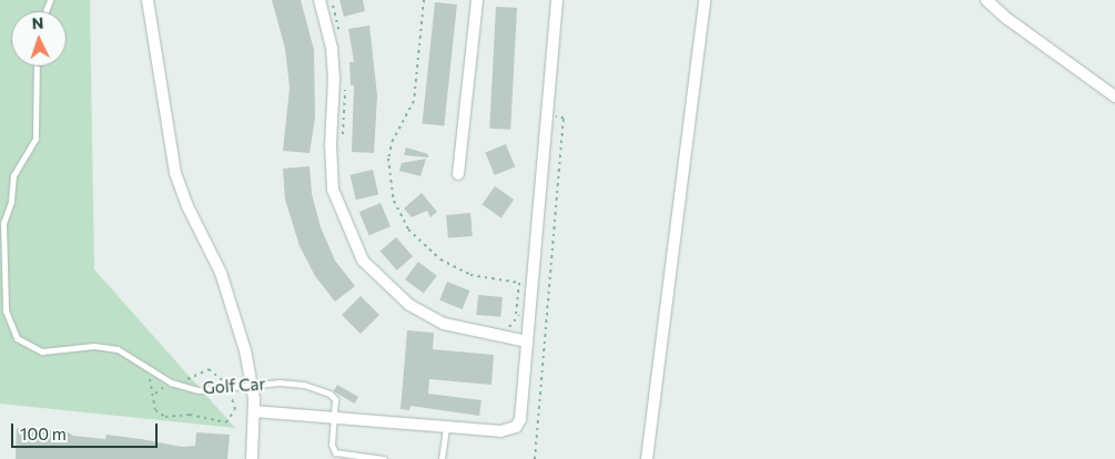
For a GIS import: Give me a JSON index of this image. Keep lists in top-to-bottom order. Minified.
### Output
{"streets":{"lane":["Golf Car"]},"scale_bar":"100 m","north":"top"}
